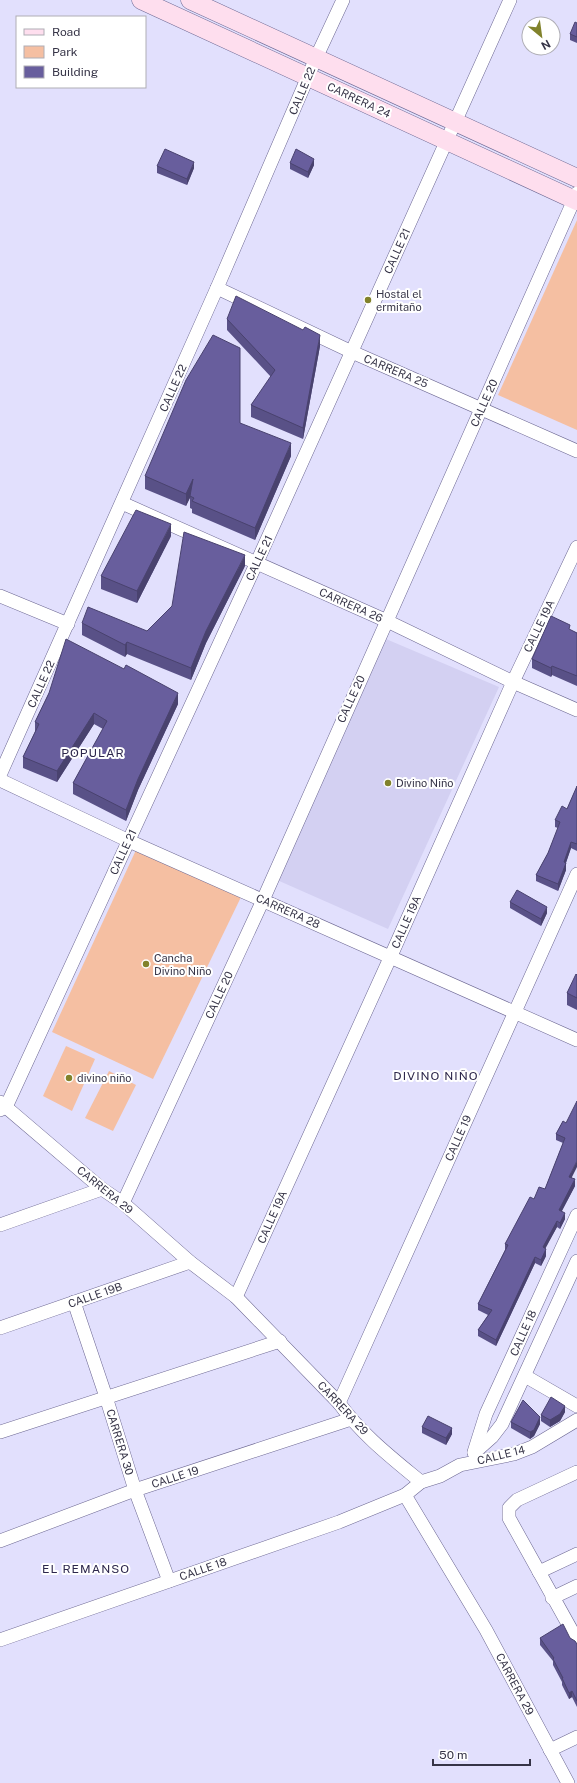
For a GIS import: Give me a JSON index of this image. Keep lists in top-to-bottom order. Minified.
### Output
{"streets":{"street":["CALLE 22","CARRERA 24","CALLE 21","CARRERA 25","CALLE 20","CARRERA 26","CALLE 19A","CARRERA 28","CALLE 19","CARRERA 29","CALLE 19B","CALLE 18","CARRERA 30","CALLE 14"]},"crossings":[["CALLE 22","CARRERA 24"],["CALLE 22","CARRERA 25"],["CALLE 22","CARRERA 26"],["CARRERA 24","CALLE 21"],["CARRERA 24","CALLE 20"],["CALLE 21","CARRERA 25"],["CALLE 21","CARRERA 26"],["CALLE 21","CARRERA 28"],["CALLE 21","CARRERA 29"],["CARRERA 25","CALLE 20"],["CALLE 20","CARRERA 26"],["CALLE 20","CARRERA 28"],["CALLE 20","CARRERA 29"],["CARRERA 26","CALLE 19A"],["CALLE 19A","CARRERA 28"],["CALLE 19A","CARRERA 29"],["CARRERA 28","CALLE 19"],["CALLE 19","CARRERA 29"],["CALLE 19","CARRERA 30"],["CARRERA 29","CALLE 19B"],["CARRERA 29","CALLE 18"],["CARRERA 29","CALLE 14"],["CALLE 19B","CARRERA 30"],["CALLE 18","CARRERA 30"],["CALLE 18","CALLE 14"]],"districts":["POPULAR","DIVINO NIÑO","EL REMANSO"],"places":["Hostal el ermitaño","Divino Niño","Cancha Divino Niño","divino niño"],"legend":["Road","Park","Building"],"scale_bar":"50 m","north":"bottom right"}
